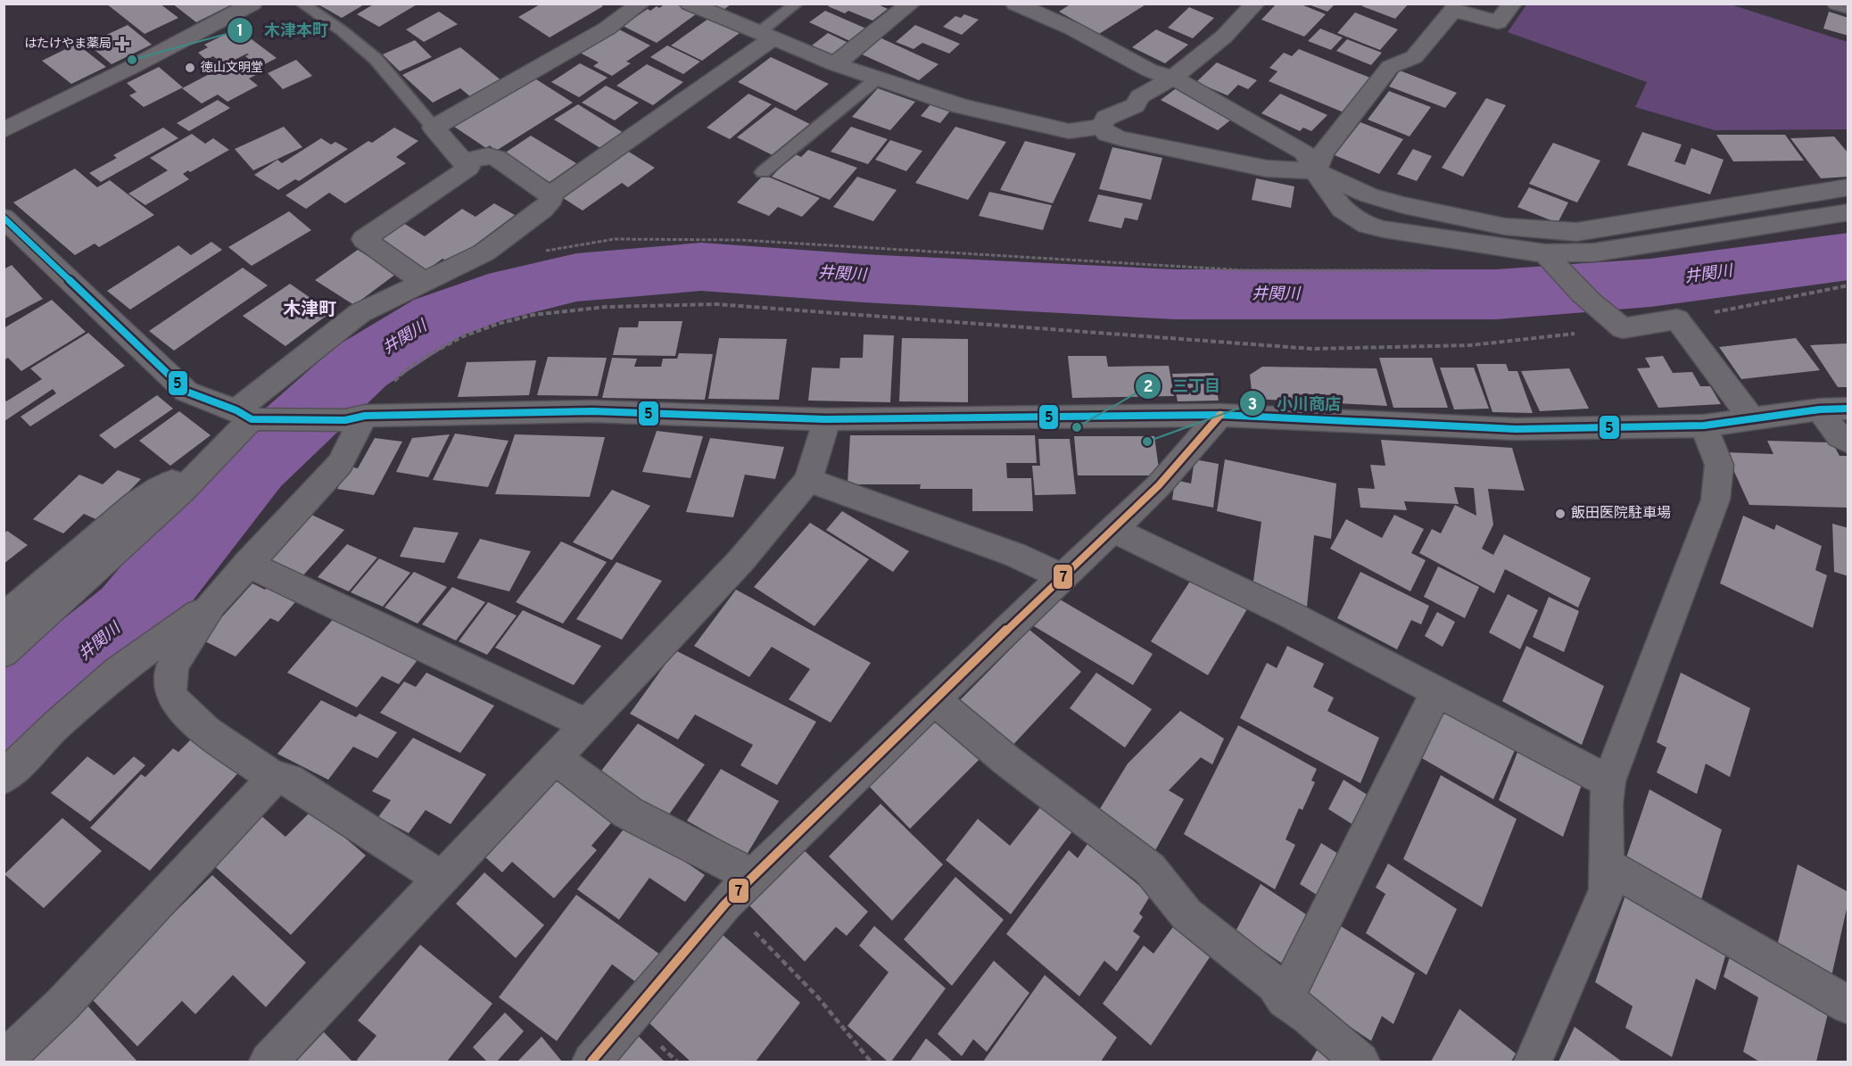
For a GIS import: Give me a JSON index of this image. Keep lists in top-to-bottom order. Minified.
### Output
{"districts":["木津町"],"water":["井関川"],"places":{"health":["はたけやま薬局"],"other":["木津本町","徳山文明堂","三丁目","小川商店","飯田医院駐車場"]},"lines":["transit line 5","transit line 7"]}
